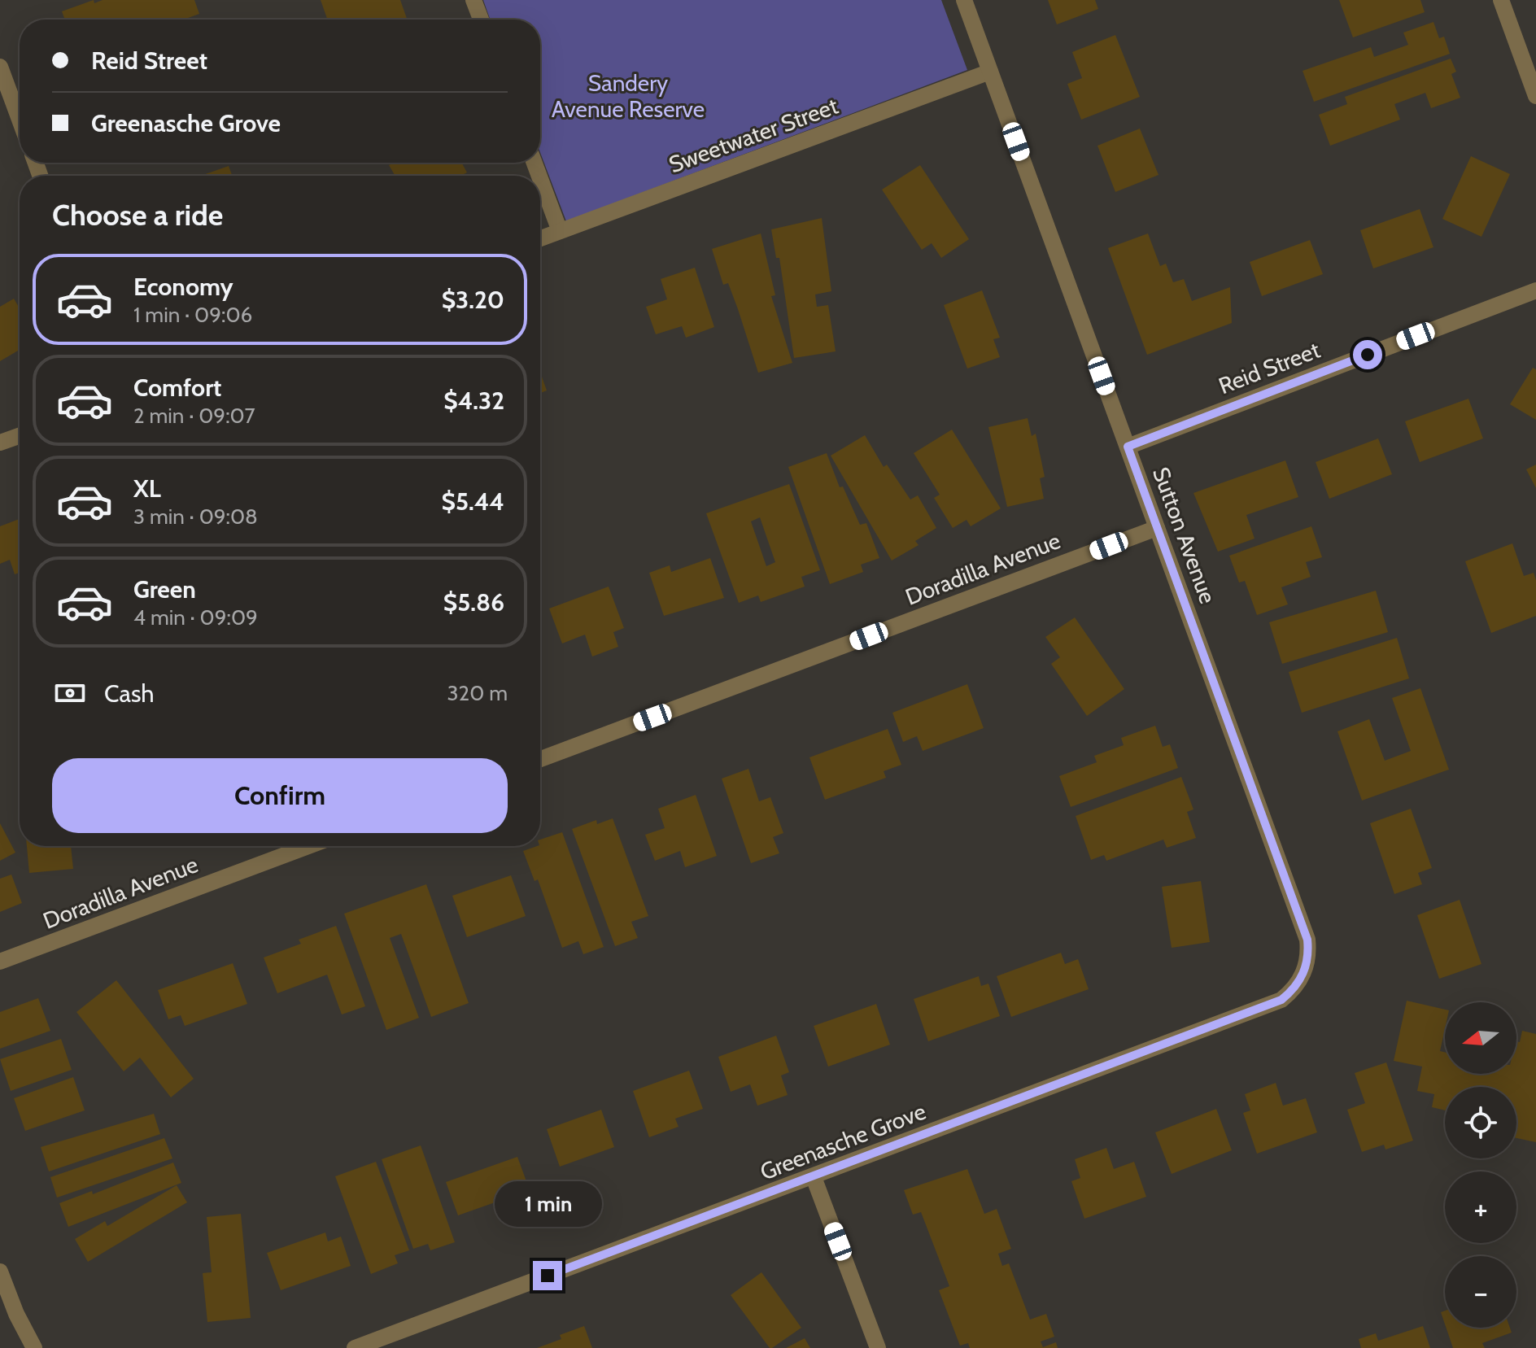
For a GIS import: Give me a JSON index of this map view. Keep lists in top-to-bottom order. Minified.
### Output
{"streets":{"street":["Sweetwater Street","Reid Street","Sutton Avenue","Doradilla Avenue","Greenasche Grove"]},"crossings":[["Sweetwater Street","Sutton Avenue"],["Reid Street","Sutton Avenue"],["Sutton Avenue","Doradilla Avenue"],["Sutton Avenue","Greenasche Grove"]],"parks":["Sandery Avenue Reserve"],"north":"left","page":{"banner":["Reid Street","Greenasche Grove"],"heading":"Choose a ride","list":[{"name":"Economy","note":"1 min · 09:06","value":"$3.20"},{"name":"Comfort","note":"2 min · 09:07","value":"$4.32"},{"name":"XL","note":"3 min · 09:08","value":"$5.44"},{"name":"Green","note":"4 min · 09:09","value":"$5.86"}],"pay":["Cash","320 m"],"buttons":"Confirm","map_buttons":["+","−"],"bubble":"1 min"}}
